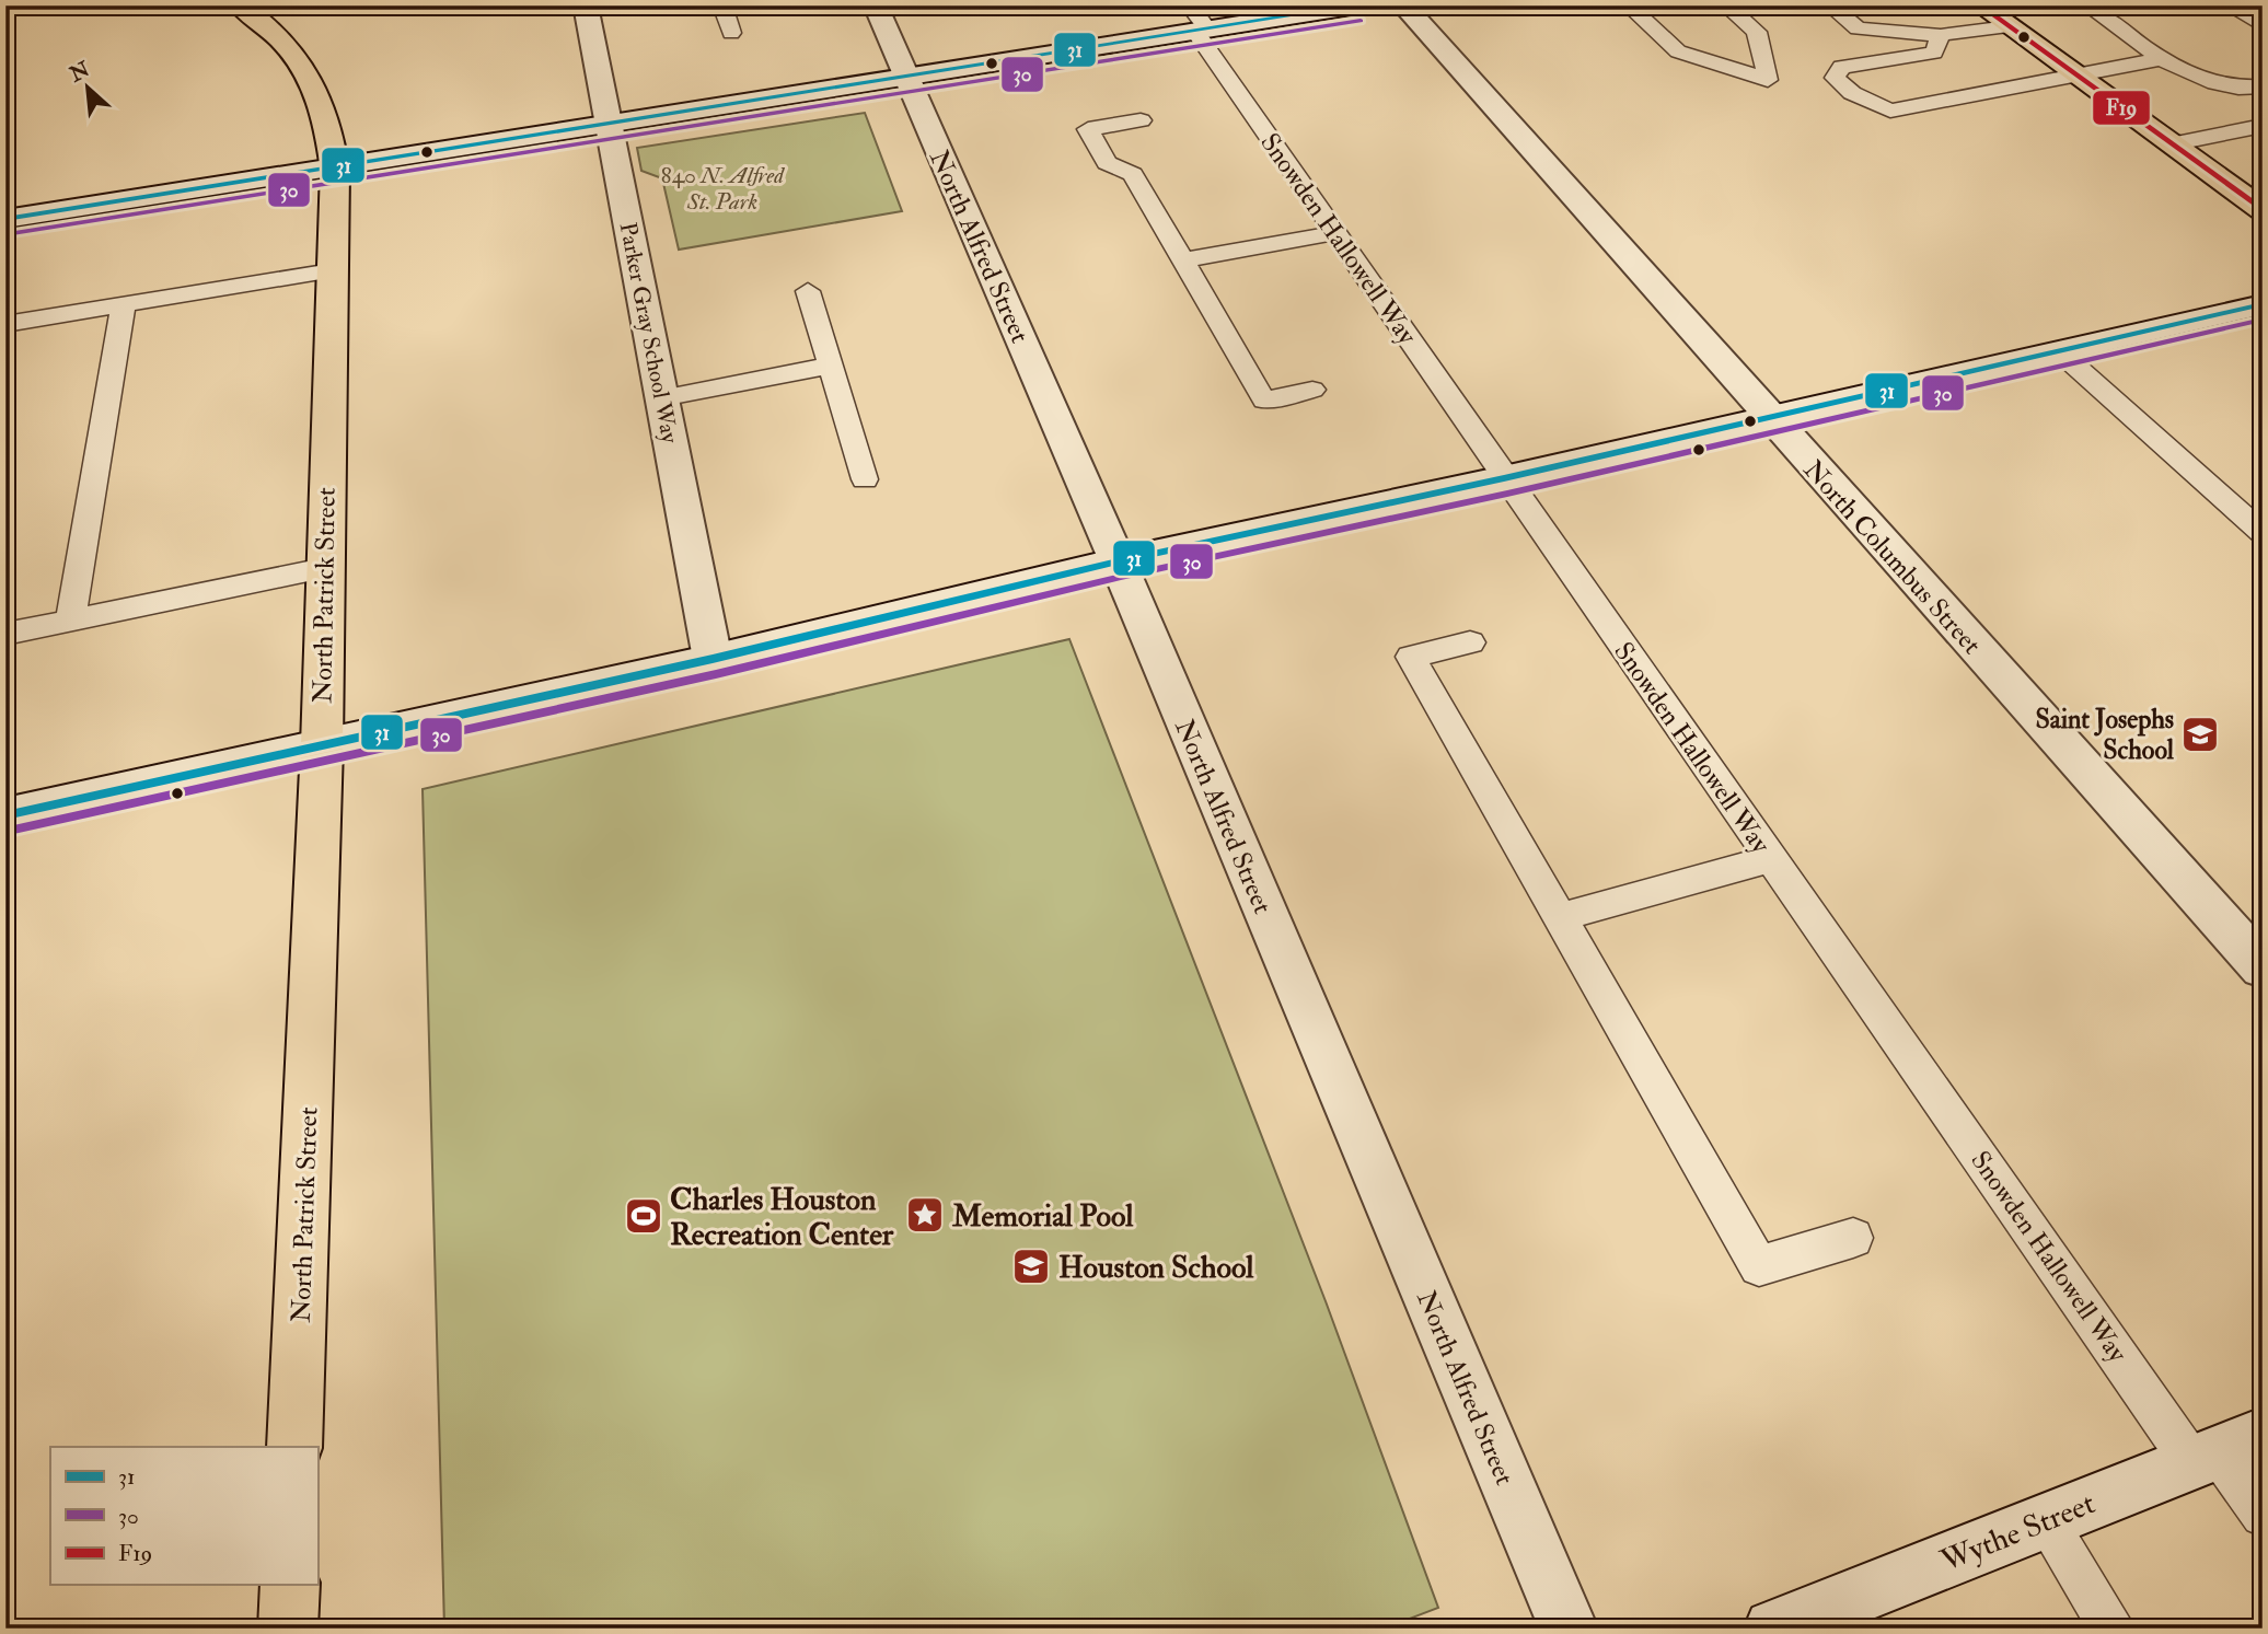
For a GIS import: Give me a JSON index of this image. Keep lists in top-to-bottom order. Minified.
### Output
{"streets":{"main road":["North Patrick Street"],"street":["North Alfred Street","Parker Gray School Way","North Columbus Street","Wythe Street"],"lane":["Snowden Hallowell Way"]},"crossings":[["Snowden Hallowell Way","Wythe Street"]],"parks":["840 N. Alfred St. Park"],"places":{"school or university":["Saint Josephs School","Houston School"],"place":["Memorial Pool"],"sports":["Charles Houston Recreation Center"]},"lines":["transit line 31","transit line F19","transit line 30"],"legend":["31","30","F19"],"north":"top left"}
